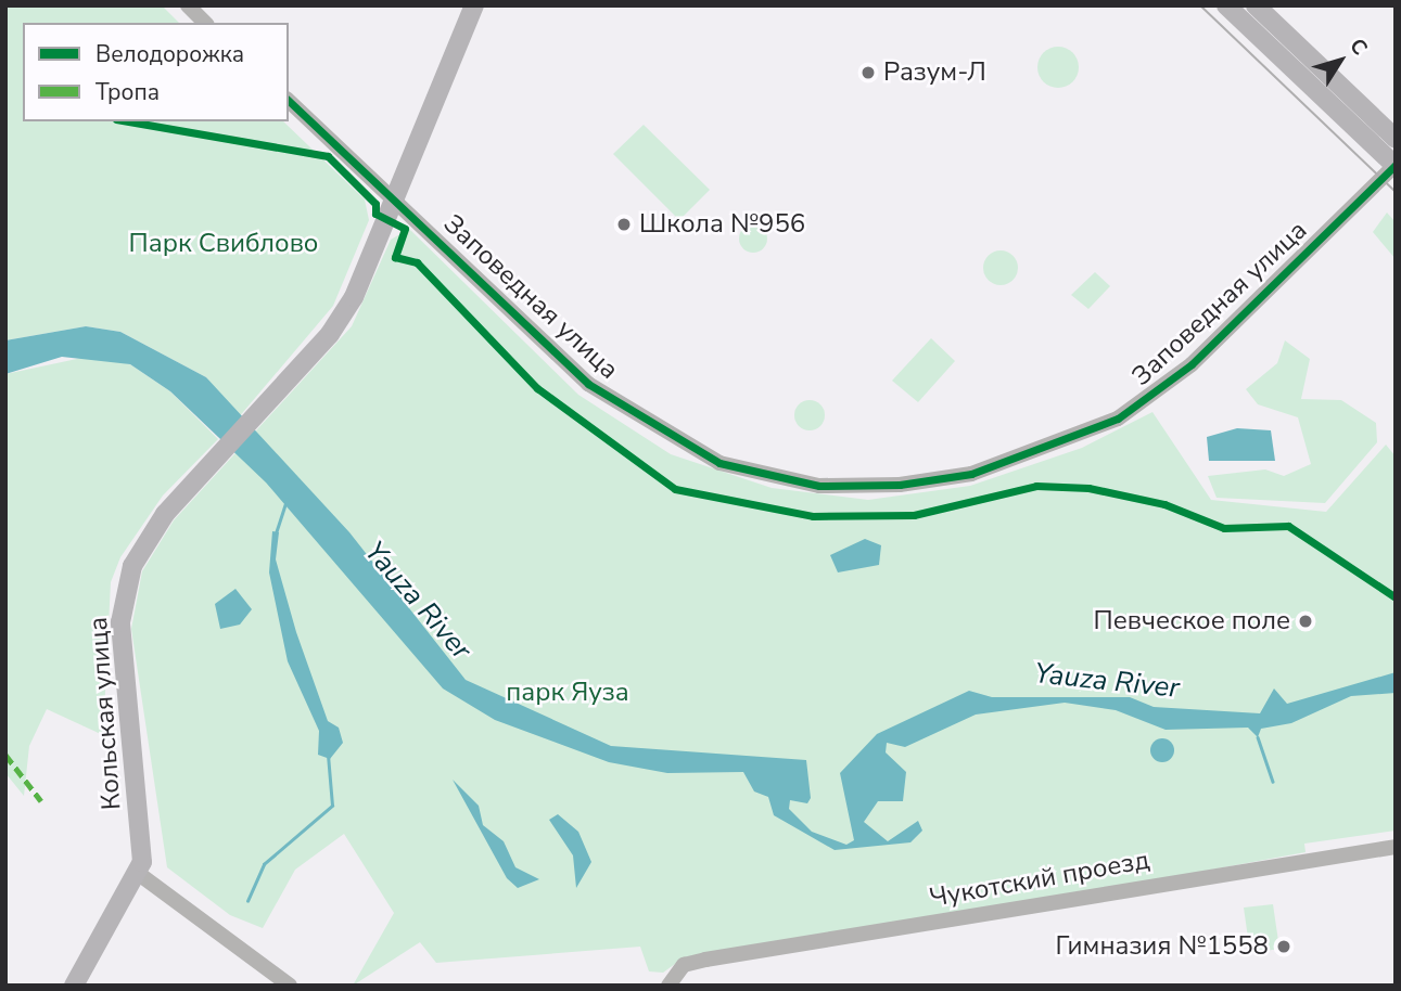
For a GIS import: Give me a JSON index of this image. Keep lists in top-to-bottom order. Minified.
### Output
{"streets":{"main road":["Кольская улица"],"street":["Заповедная улица","Чукотский проезд"]},"crossings":[["Заповедная улица","Кольская улица"]],"water":["Yauza River"],"parks":["Парк Свиблово","парк Яуза"],"places":["Разум-Л","Школа №956","Певческое поле","Гимназия №1558"],"legend":["Велодорожка","Тропа"],"north":"top right"}
